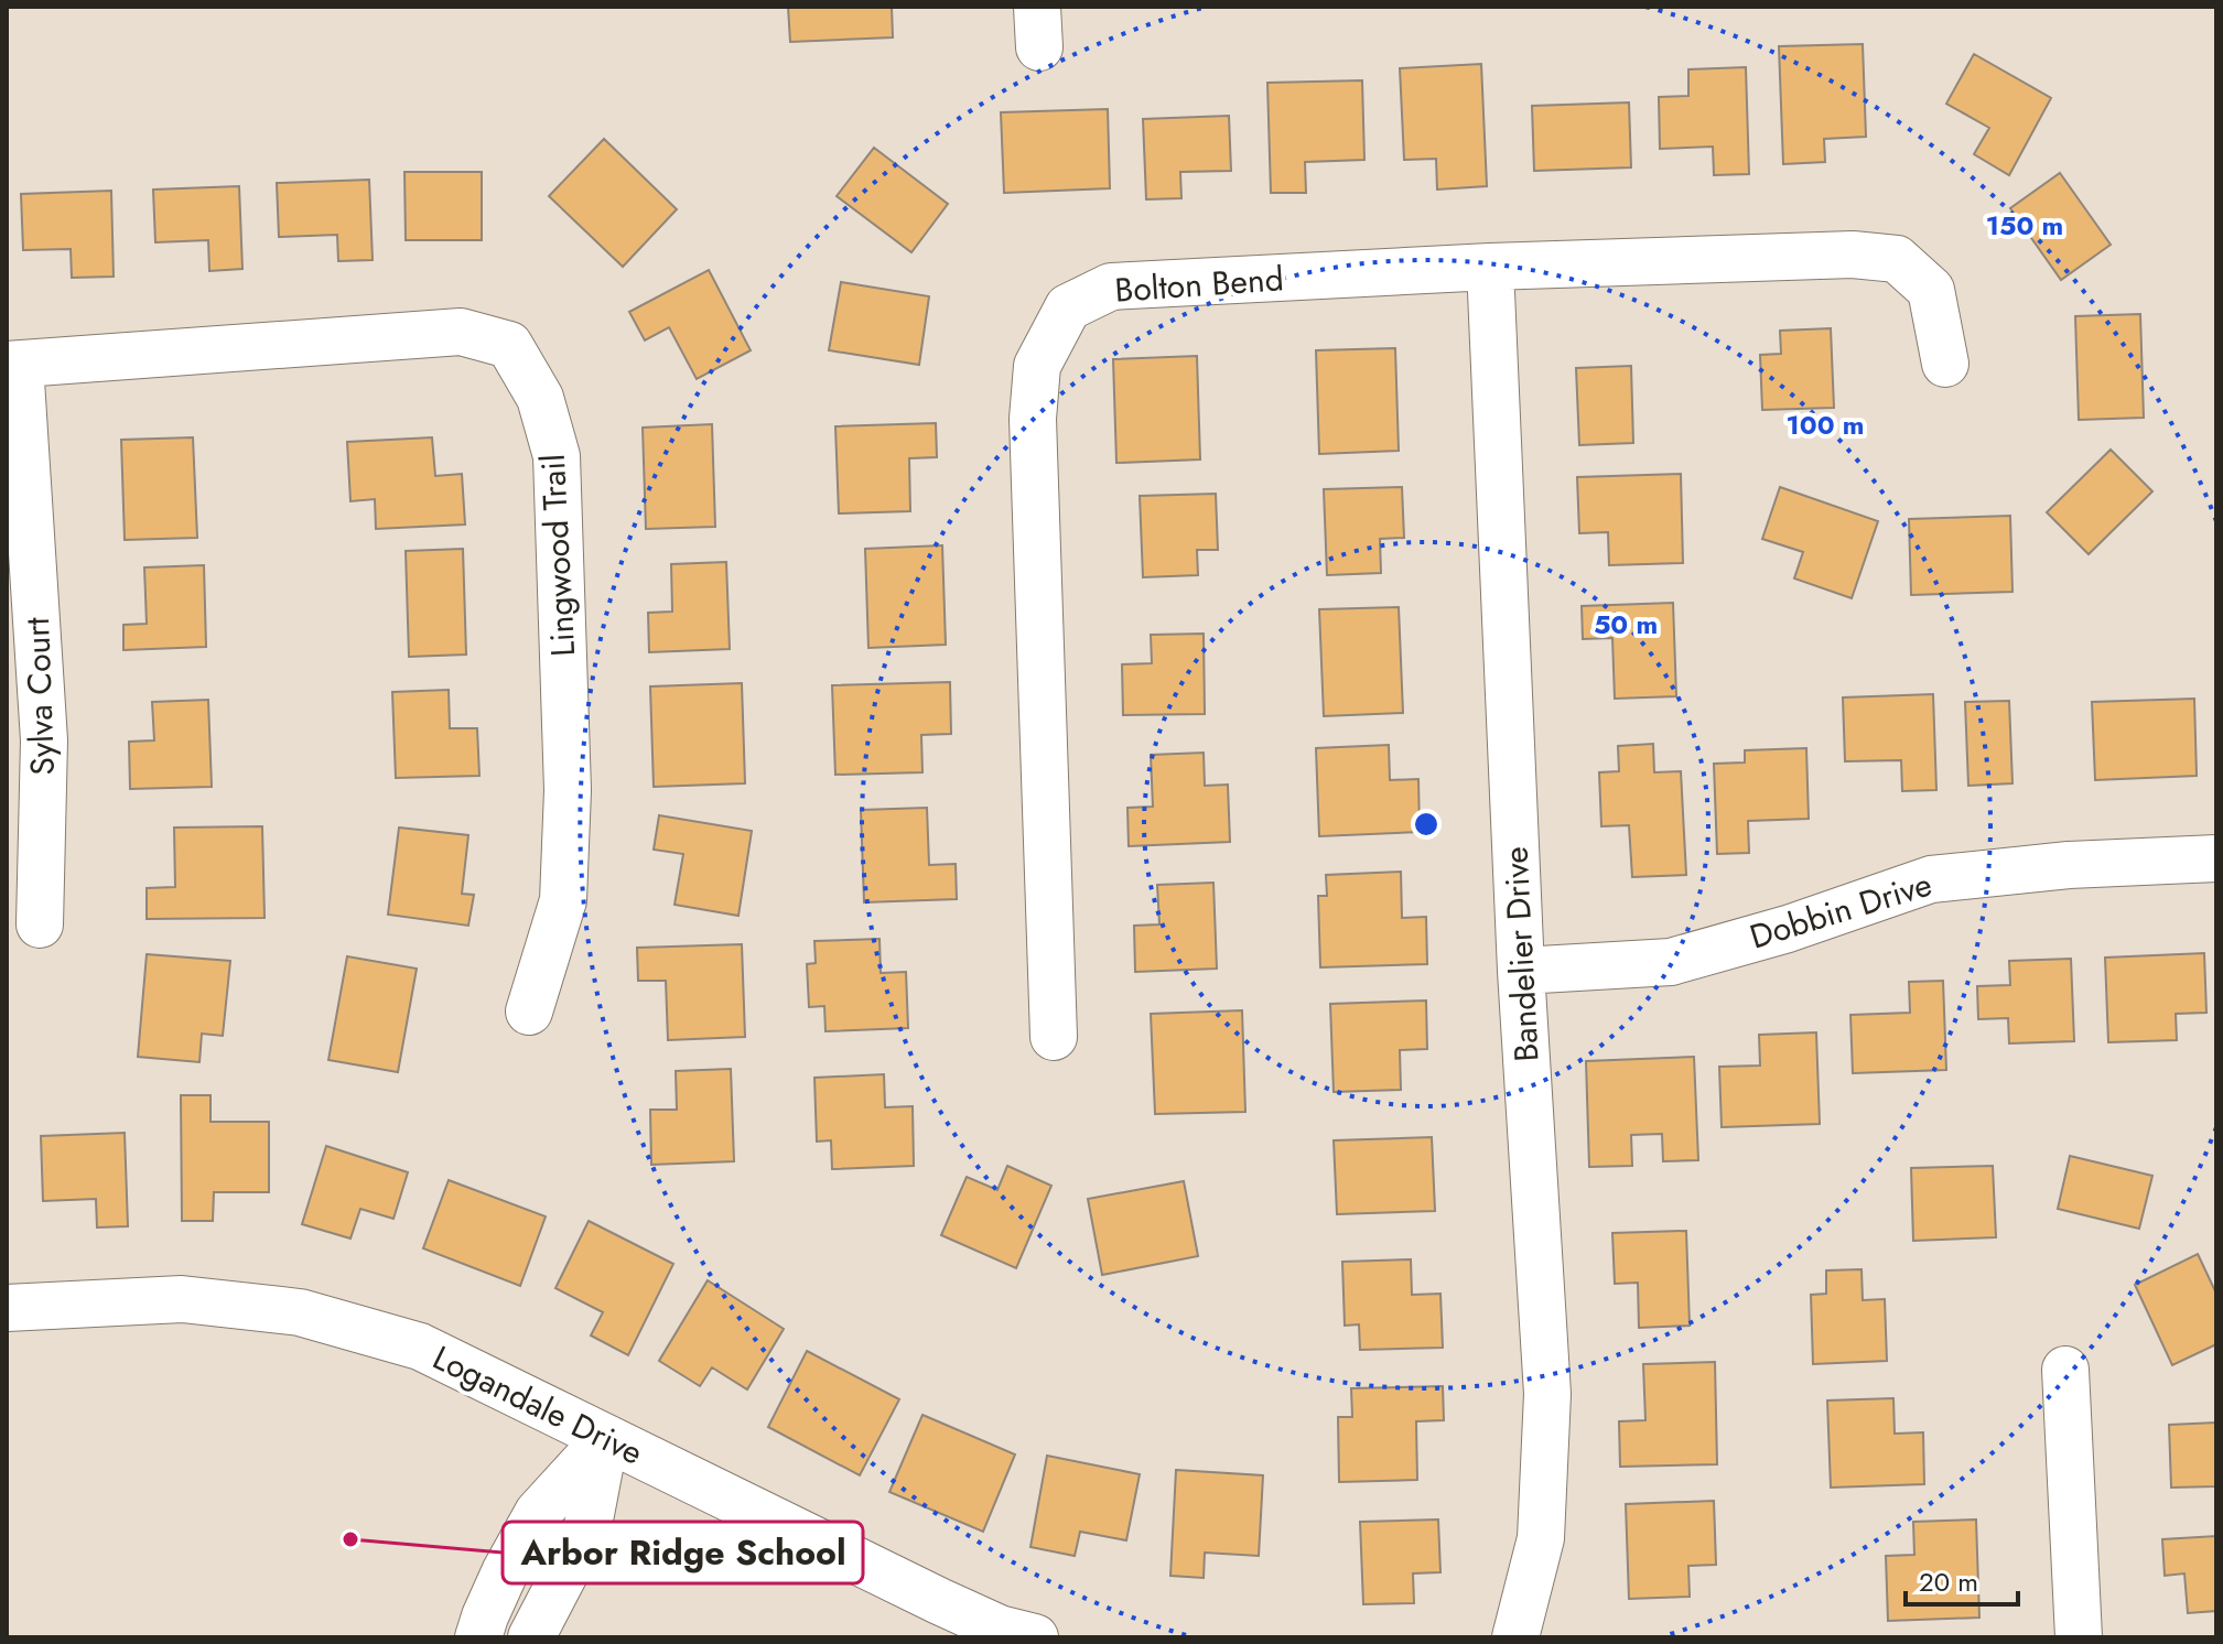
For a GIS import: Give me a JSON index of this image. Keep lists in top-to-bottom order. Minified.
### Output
{"streets":{"street":["Bolton Bend","Lingwood Trail","Sylva Court","Dobbin Drive","Bandelier Drive","Logandale Drive"]},"crossings":[["Bolton Bend","Bandelier Drive"],["Lingwood Trail","Sylva Court"],["Dobbin Drive","Bandelier Drive"]],"places":["Arbor Ridge School"],"scale_bar":"20 m","rings":["150 m","100 m","50 m"]}
